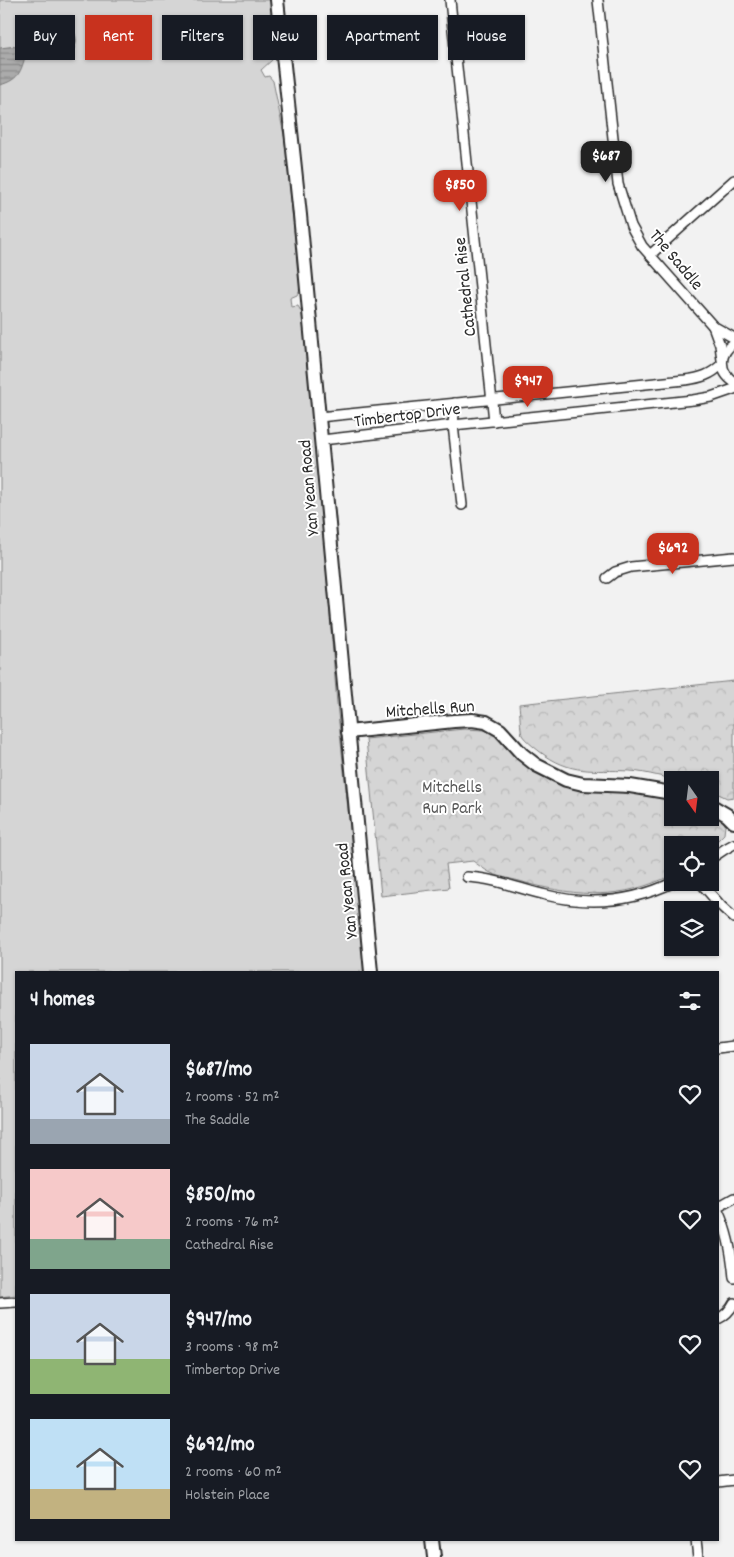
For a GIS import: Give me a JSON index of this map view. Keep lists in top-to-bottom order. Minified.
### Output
{"streets":{"main road":["Yan Yean Road","Mitchells Run"],"street":["The Saddle","Cathedral Rise","Timbertop Drive"]},"crossings":[["The Saddle","Timbertop Drive"],["Cathedral Rise","Timbertop Drive"],["Timbertop Drive","Yan Yean Road"],["Yan Yean Road","Mitchells Run"]],"parks":["Mitchells Run Park"],"north":"bottom","page":{"chip":["Buy","Rent","Filters","New","Apartment","House"],"price":["$687","$850","$947","$692"],"heading":"4 homes","list":[{"name":"$687/mo","note":"2 rooms · 52 m² · The Saddle"},{"name":"$850/mo","note":"2 rooms · 76 m² · Cathedral Rise"},{"name":"$947/mo","note":"3 rooms · 98 m² · Timbertop Drive"},{"name":"$692/mo","note":"2 rooms · 60 m² · Holstein Place"}]}}
